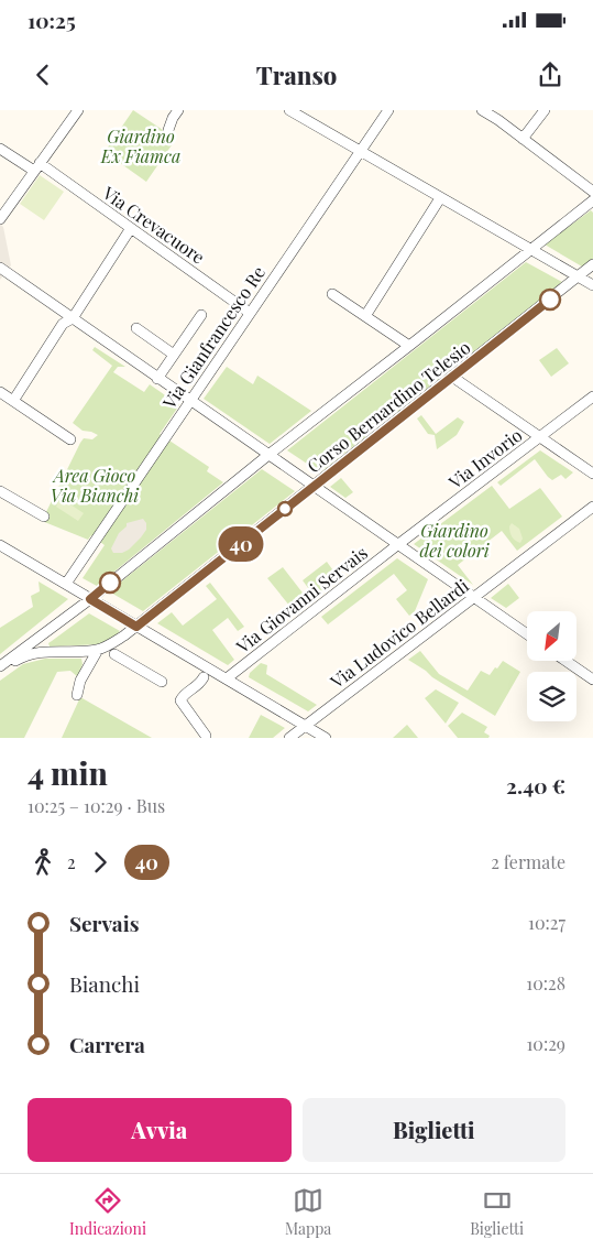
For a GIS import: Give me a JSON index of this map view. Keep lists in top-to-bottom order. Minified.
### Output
{"streets":{"street":["Via Crevacuore","Via Gianfrancesco Re","Corso Bernardino Telesio","Via Invorio","Via Giovanni Servais","Via Ludovico Bellardi"]},"crossings":[["Via Crevacuore","Via Gianfrancesco Re"],["Via Invorio","Via Giovanni Servais"]],"parks":["Giardino Ex Fiamca","Area Gioco Via Bianchi","Giardino dei colori"],"lines":["bus line 40"],"north":"bottom left","page":{"status":"10:25","header":"Transo","on_map":"40","heading":["4 min","10:25 – 10:29 · Bus","2.40 €"],"legs":["2","40","2 fermate"],"list":[{"name":"Servais","value":"10:27"},{"name":"Bianchi","value":"10:28"},{"name":"Carrera","value":"10:29"}],"buttons":["Avvia","Biglietti"],"tabs":["Indicazioni","Mappa","Biglietti"]}}
